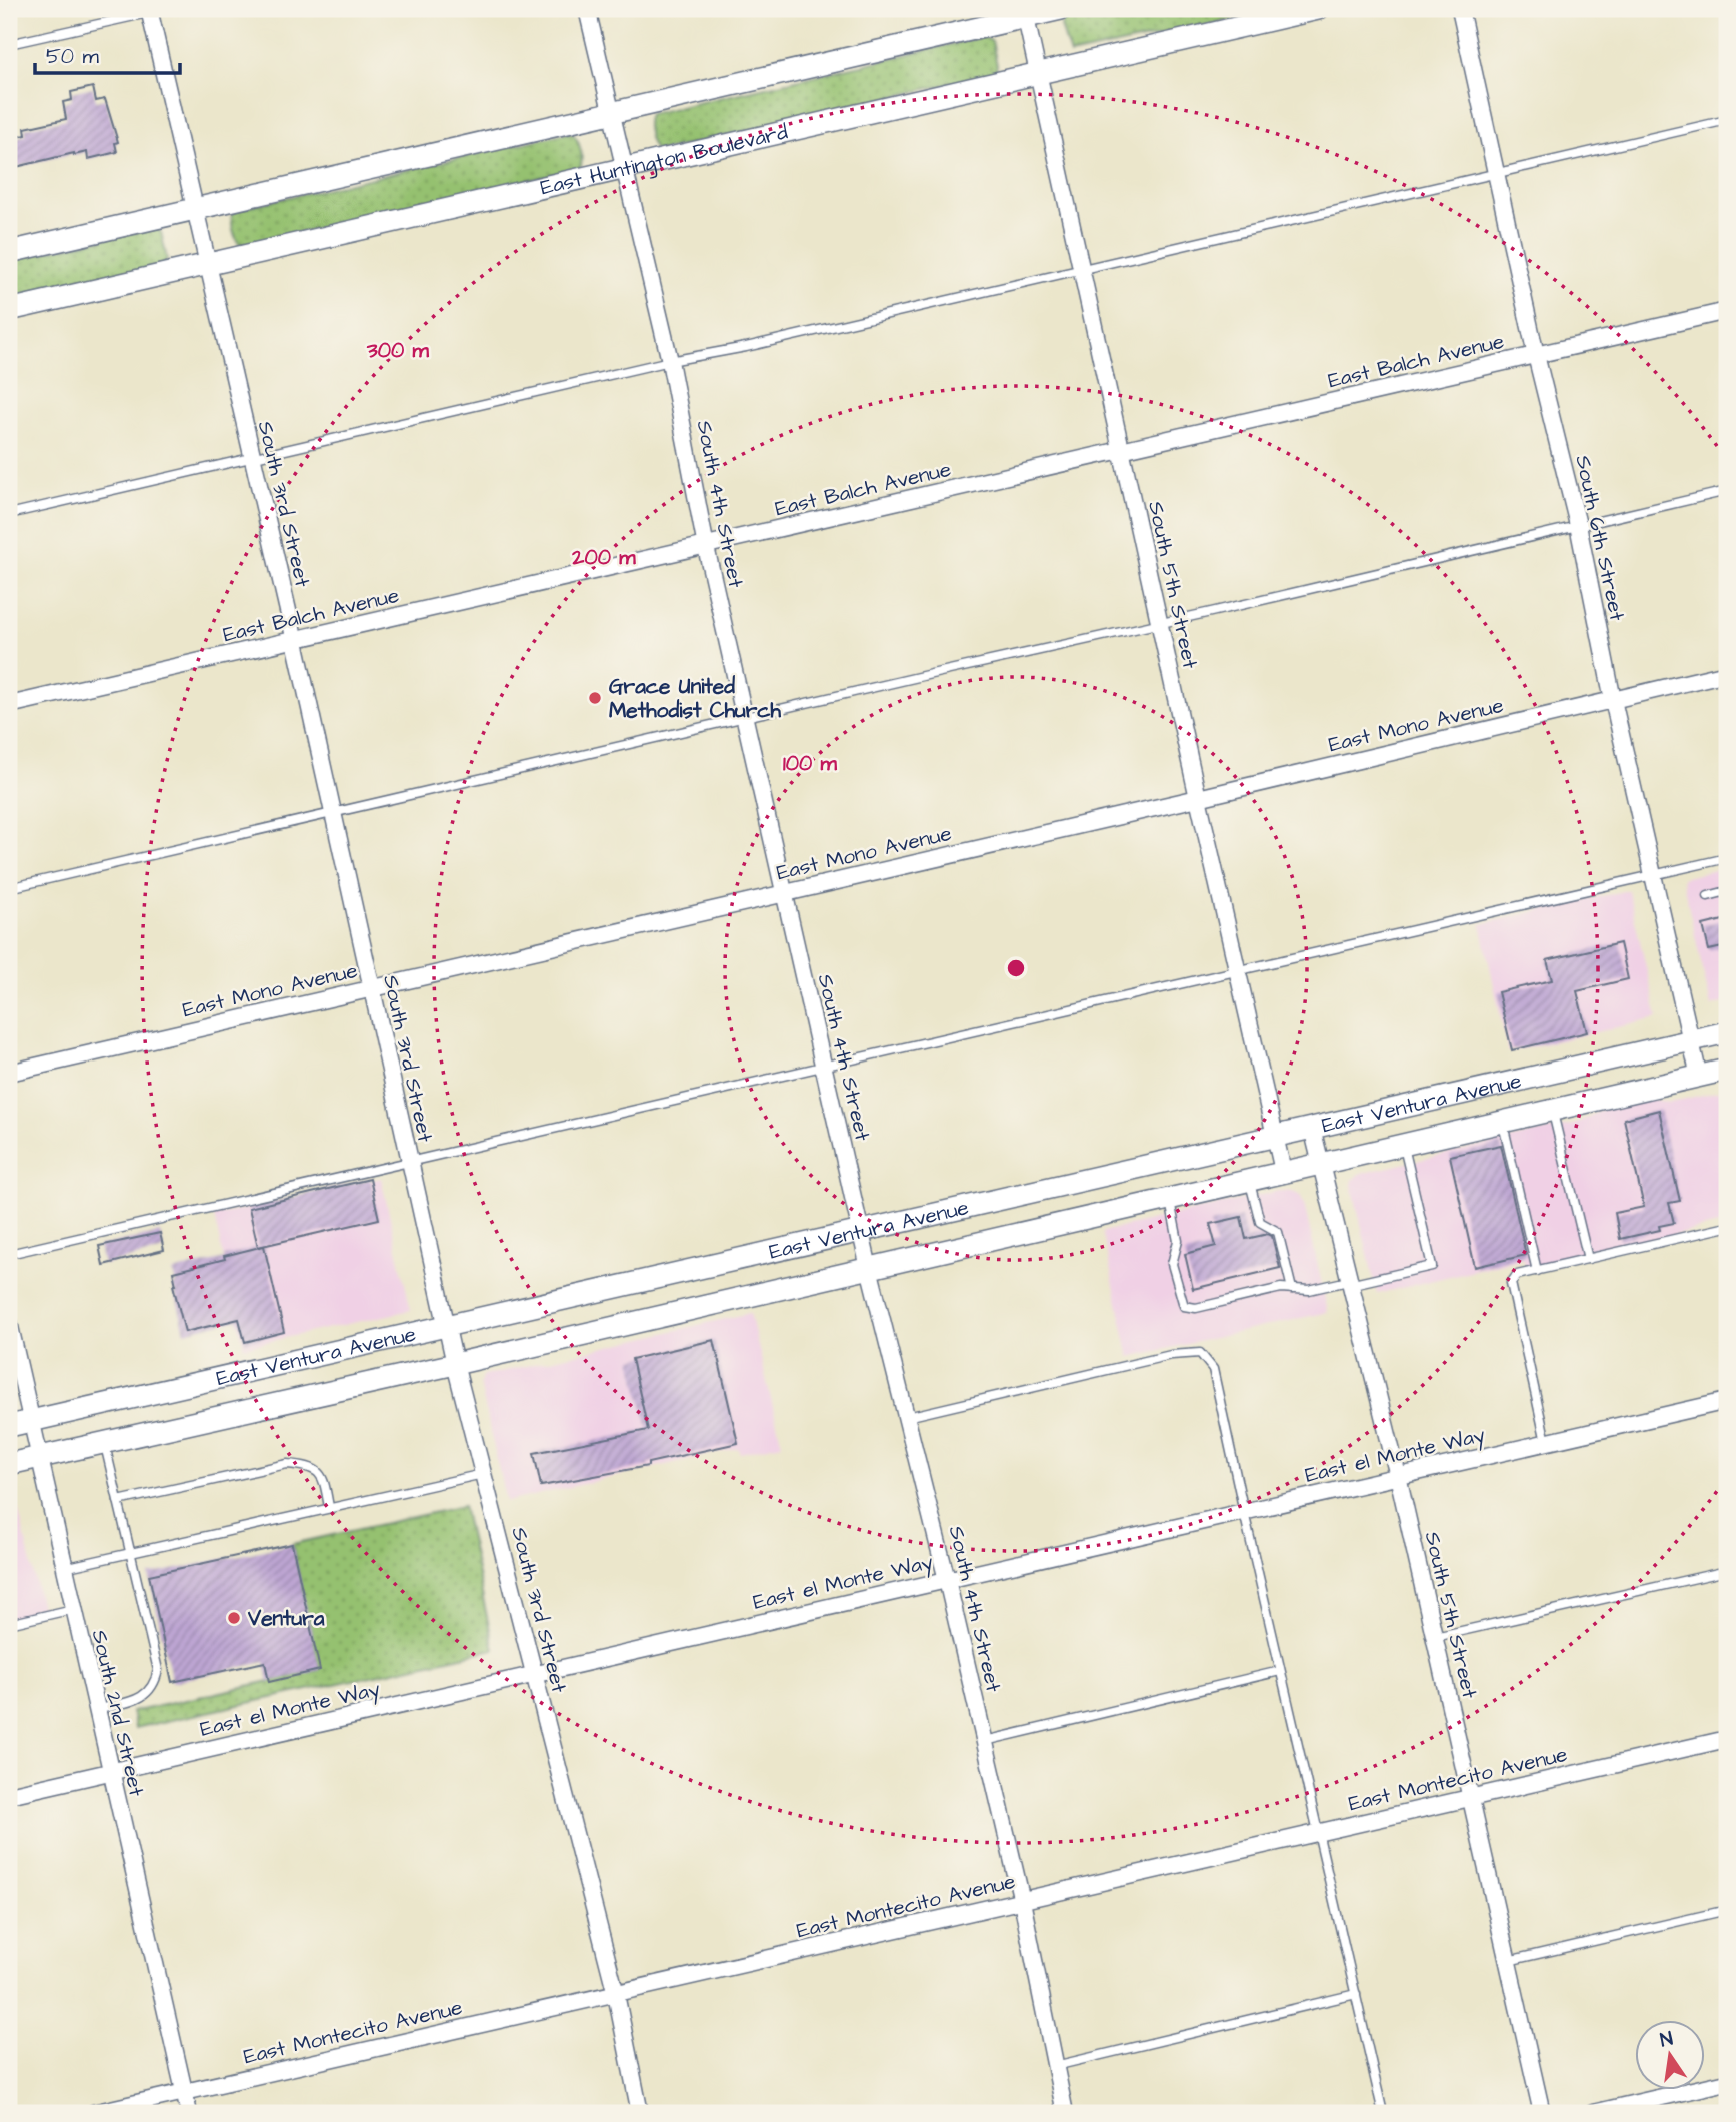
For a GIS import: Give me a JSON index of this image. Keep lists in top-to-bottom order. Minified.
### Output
{"streets":{"main road":["East Huntington Boulevard","East Ventura Avenue"],"street":["East Balch Avenue","South 3rd Street","South 4th Street","South 6th Street","South 5th Street","East Mono Avenue","East el Monte Way","South 2nd Street","East Montecito Avenue"]},"crossings":[["East Huntington Boulevard","South 3rd Street"],["East Huntington Boulevard","South 4th Street"],["East Huntington Boulevard","South 5th Street"],["East Balch Avenue","South 3rd Street"],["East Balch Avenue","South 4th Street"],["East Balch Avenue","South 6th Street"],["East Balch Avenue","South 5th Street"],["South 3rd Street","East Mono Avenue"],["South 3rd Street","East Ventura Avenue"],["South 3rd Street","East el Monte Way"],["South 3rd Street","East Montecito Avenue"],["South 4th Street","East Mono Avenue"],["South 4th Street","East Ventura Avenue"],["South 4th Street","East el Monte Way"],["South 4th Street","East Montecito Avenue"],["South 6th Street","East Mono Avenue"],["South 6th Street","East Ventura Avenue"],["South 5th Street","East Mono Avenue"],["South 5th Street","East Ventura Avenue"],["South 5th Street","East el Monte Way"],["South 5th Street","East Montecito Avenue"],["East Ventura Avenue","South 2nd Street"],["East el Monte Way","South 2nd Street"],["South 2nd Street","East Montecito Avenue"]],"places":["Grace United Methodist Church","Ventura"],"scale_bar":"50 m","north":"top","rings":["300 m","200 m","100 m"]}
